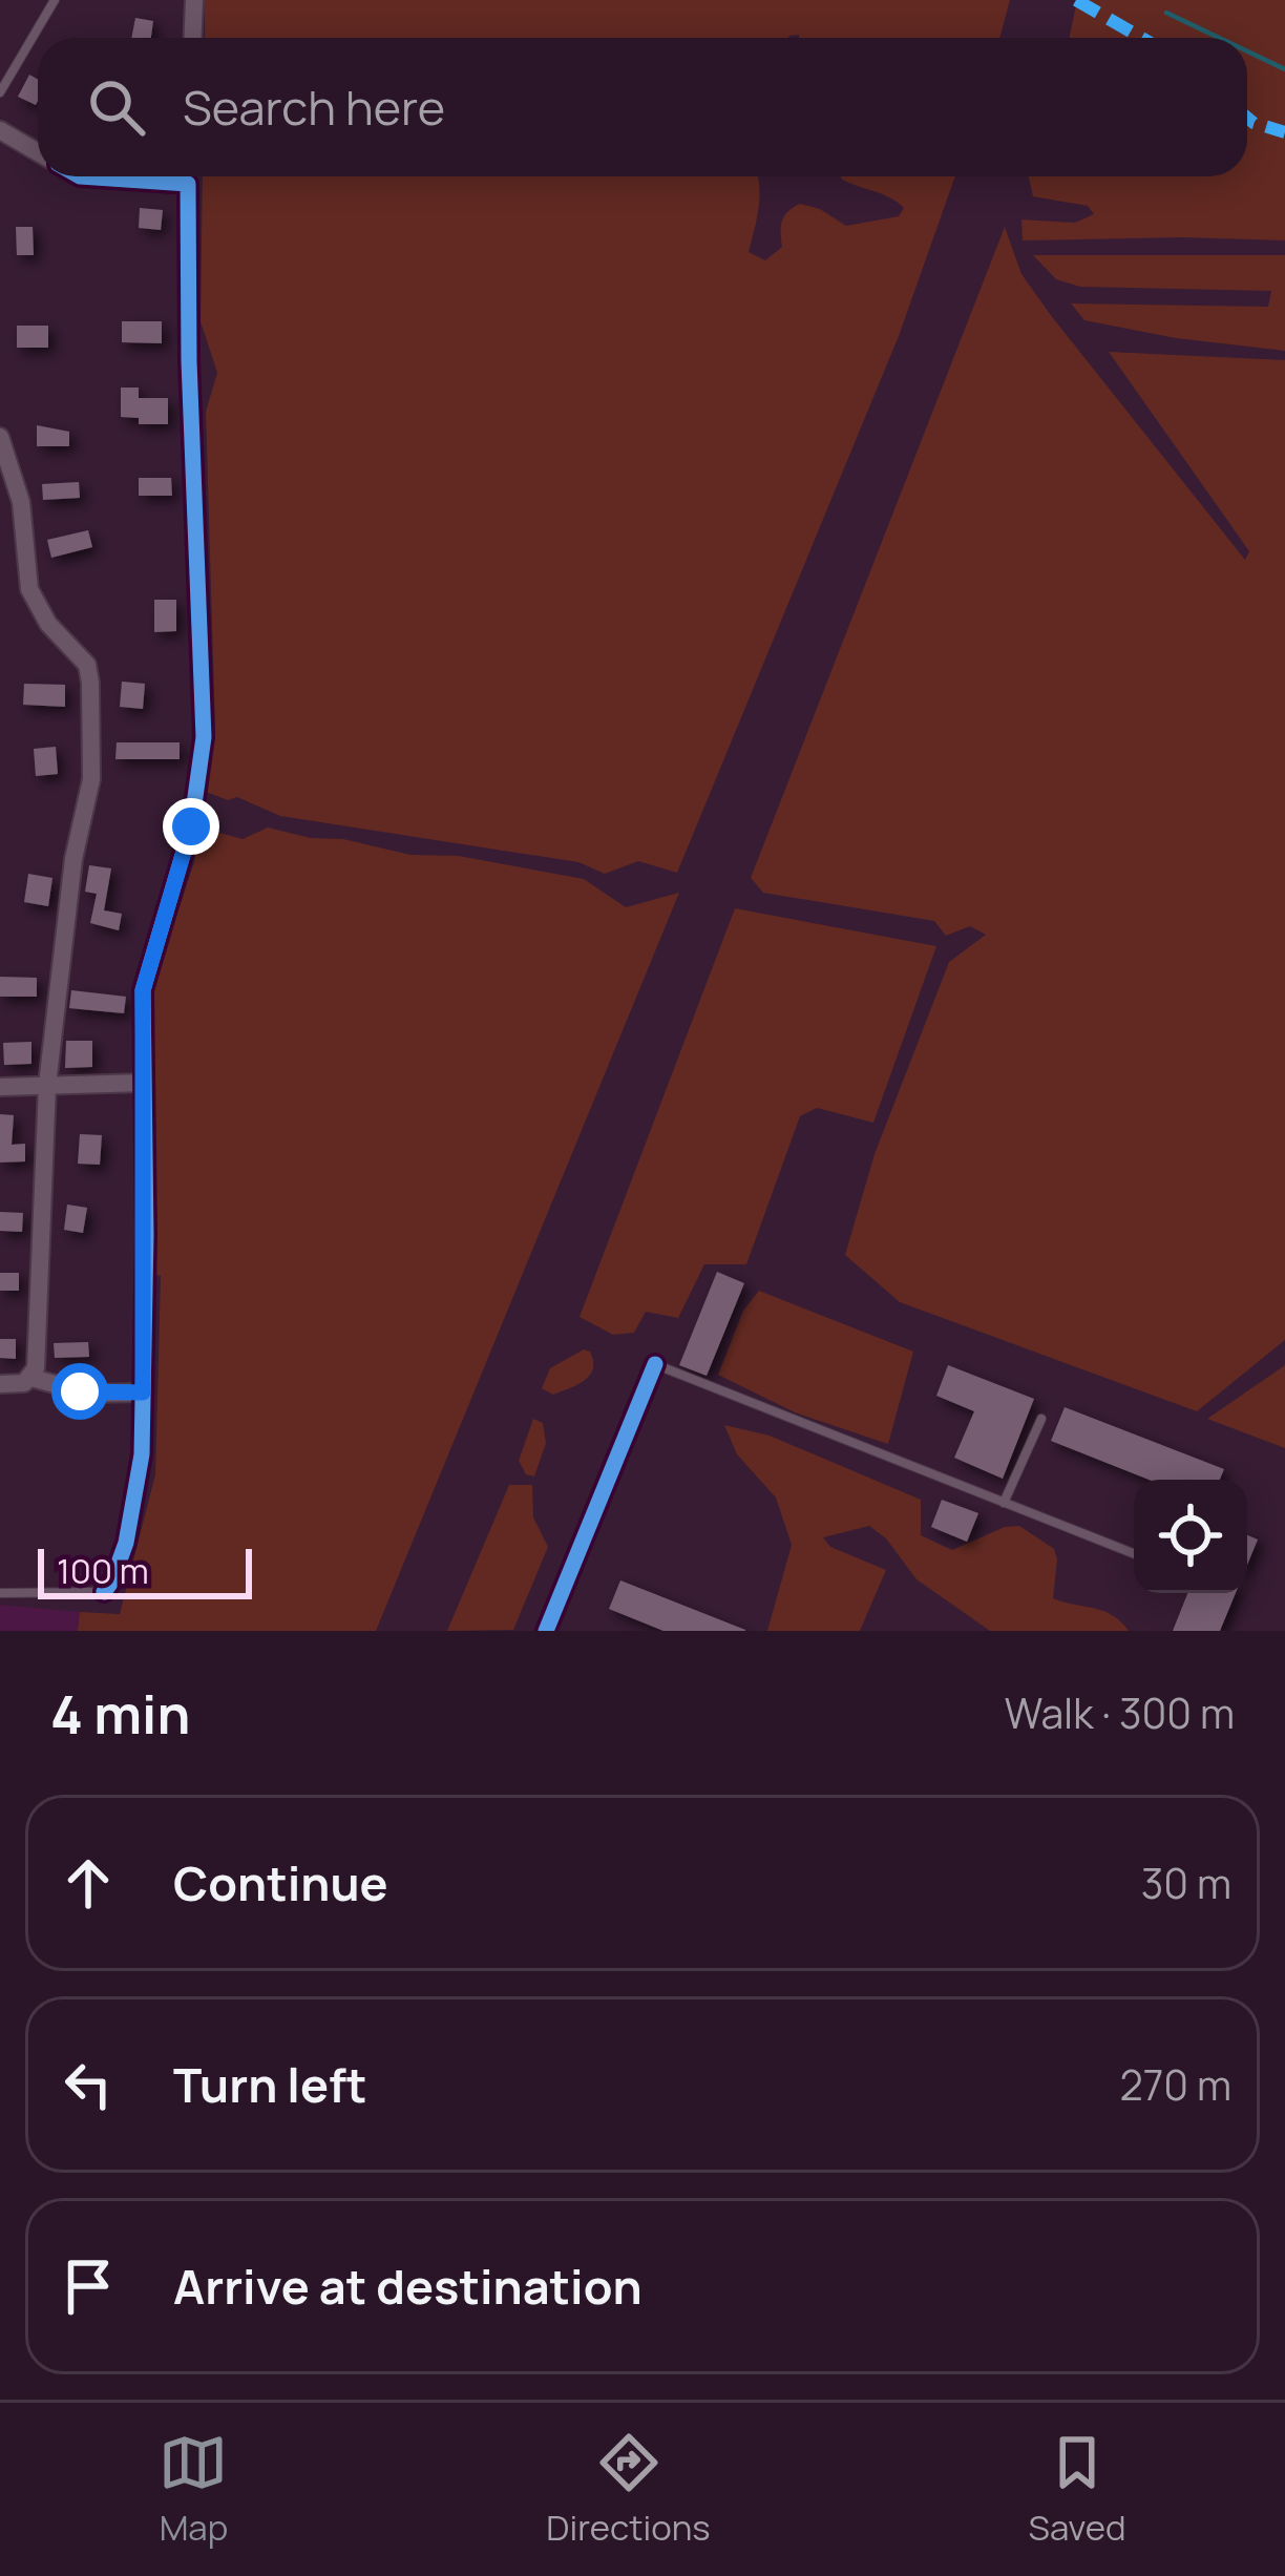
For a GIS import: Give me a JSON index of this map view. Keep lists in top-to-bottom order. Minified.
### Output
{"scale_bar":"100 m","page":{"search":"Search here","scale":"100 m","heading":["4 min","Walk · 300 m"],"list":[["Continue","30 m"],["Turn left","270 m"],"Arrive at destination"],"nav":["Map","Directions","Saved"]}}
